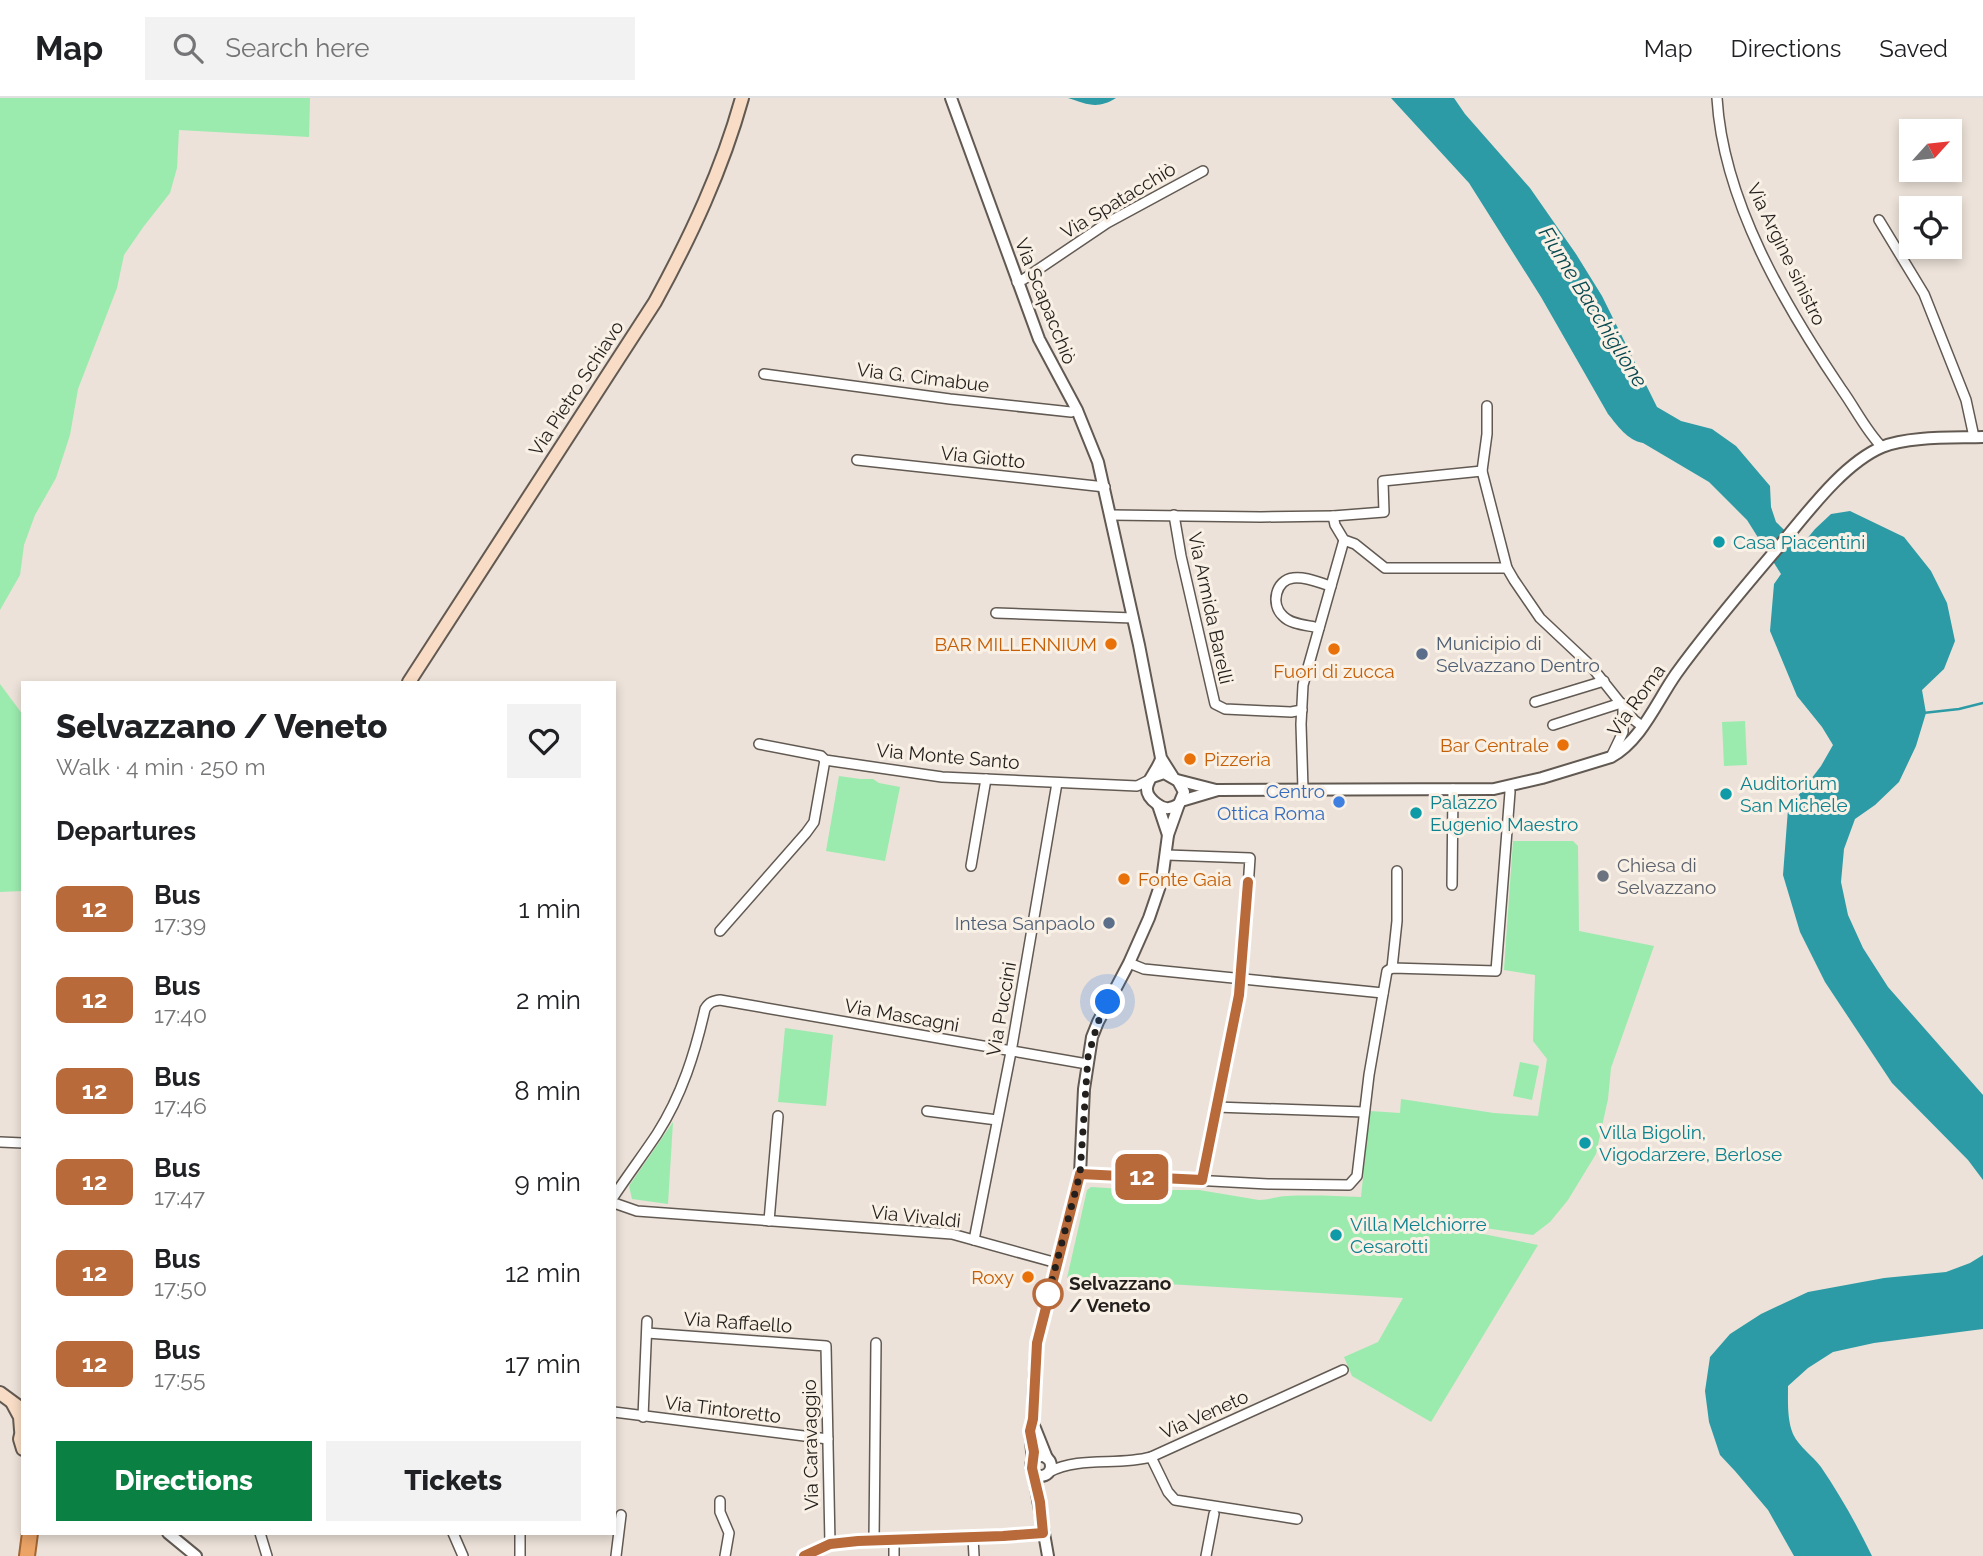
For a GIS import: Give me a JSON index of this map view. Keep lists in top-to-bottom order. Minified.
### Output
{"streets":{"main road":["Via Pietro Schiavo"],"street":["Via Spatacchiò","Via Argine sinistro","Via Scapacchiò","Via G. Cimabue","Via Giotto","Via Armida Barelli","Via Roma","Via Monte Santo","Via Puccini","Via Mascagni","Via Vivaldi","Via Raffaello","Via Tintoretto","Via Veneto","Via Caravaggio"]},"crossings":[["Via Spatacchiò","Via Scapacchiò"],["Via Argine sinistro","Via Roma"],["Via Scapacchiò","Via G. Cimabue"],["Via Scapacchiò","Via Giotto"],["Via Scapacchiò","Via Roma"],["Via Scapacchiò","Via Monte Santo"],["Via Roma","Via Monte Santo"],["Via Monte Santo","Via Puccini"],["Via Puccini","Via Mascagni"],["Via Puccini","Via Vivaldi"],["Via Raffaello","Via Caravaggio"],["Via Tintoretto","Via Caravaggio"]],"water":["Fiume Bacchiglione"],"places":["Casa Piacentini","BAR MILLENNIUM","Fuori di zucca","Municipio di Selvazzano Dentro","Bar Centrale","Pizzeria","Auditorium San Michele","Centro Ottica Roma","Palazzo Eugenio Maestro","Chiesa di Selvazzano","Fonte Gaia","Intesa Sanpaolo","Villa Bigolin, Vigodarzere, Berlose","Villa Melchiorre Cesarotti","Roxy","Selvazzano / Veneto"],"lines":["bus line 12"],"north":"top right","page":{"header":"Map","search":"Search here","nav":["Map","Directions","Saved"],"on_map":"12","heading":[["Selvazzano / Veneto","Walk · 4 min · 250 m"],"Departures"],"list":[{"mark":"12","name":"Bus","note":"17:39","value":"1 min"},{"mark":"12","name":"Bus","note":"17:40","value":"2 min"},{"mark":"12","name":"Bus","note":"17:46","value":"8 min"},{"mark":"12","name":"Bus","note":"17:47","value":"9 min"},{"mark":"12","name":"Bus","note":"17:50","value":"12 min"},{"mark":"12","name":"Bus","note":"17:55","value":"17 min"}],"buttons":["Directions","Tickets"]}}
